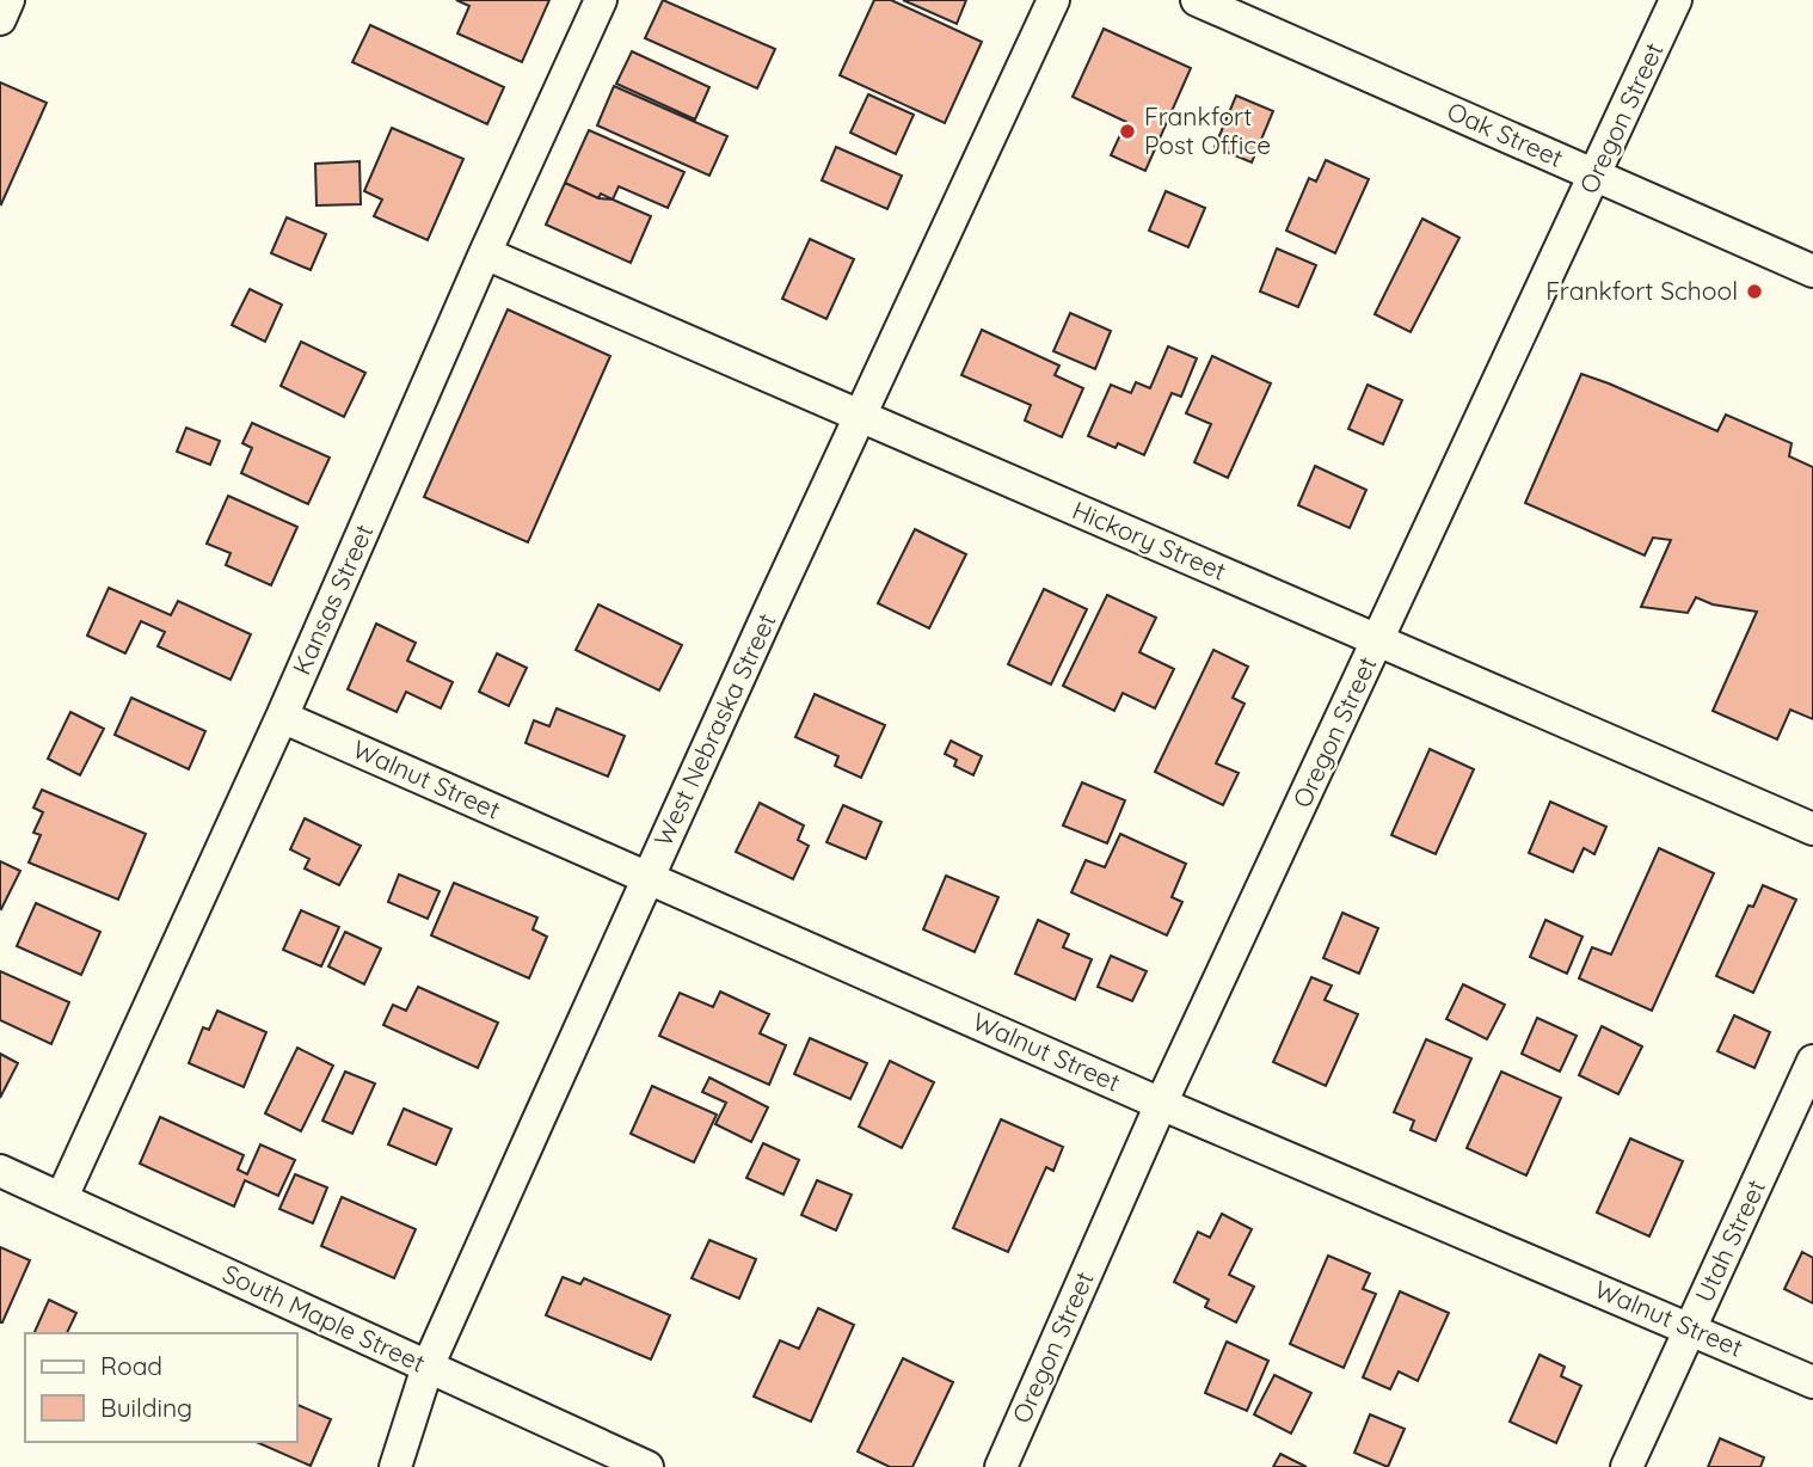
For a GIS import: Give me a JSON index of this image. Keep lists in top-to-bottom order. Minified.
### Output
{"streets":{"street":["Oregon Street","Oak Street","Hickory Street","Kansas Street","West Nebraska Street","Walnut Street","Utah Street","South Maple Street"]},"crossings":[["Oregon Street","Oak Street"],["Oregon Street","Hickory Street"],["Oregon Street","Walnut Street"],["Hickory Street","Kansas Street"],["Hickory Street","West Nebraska Street"],["Kansas Street","Walnut Street"],["Kansas Street","South Maple Street"],["West Nebraska Street","Walnut Street"],["West Nebraska Street","South Maple Street"],["Walnut Street","Utah Street"]],"places":["Frankfort Post Office","Frankfort School"],"legend":["Road","Building"]}
